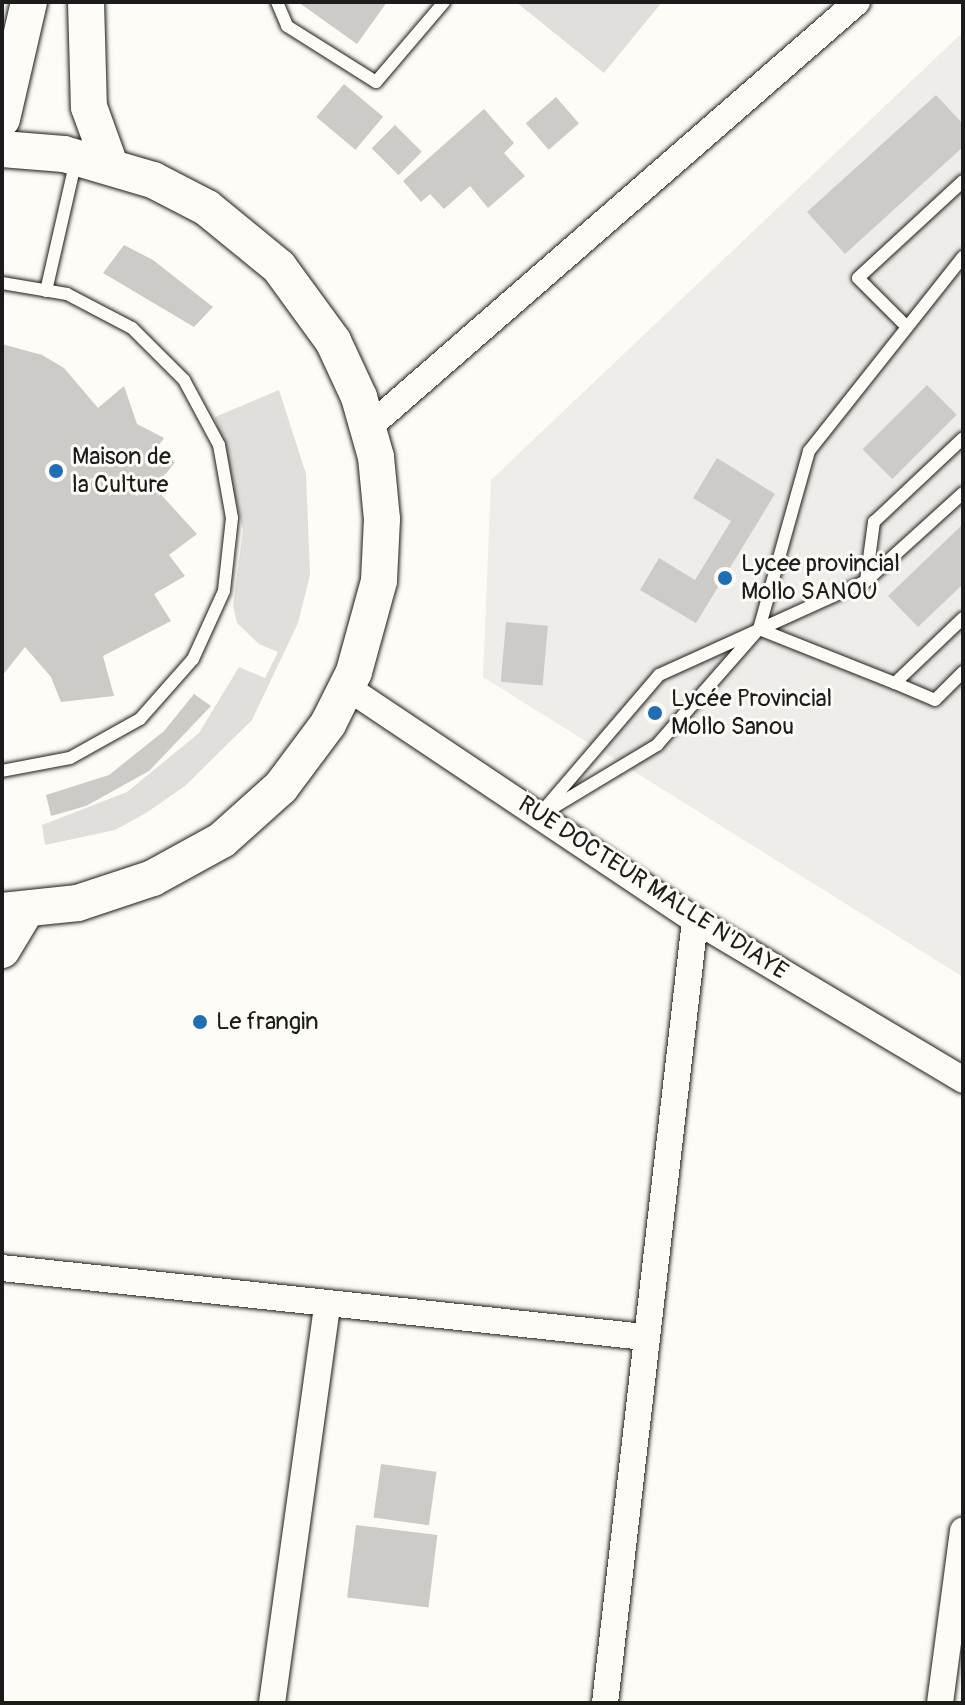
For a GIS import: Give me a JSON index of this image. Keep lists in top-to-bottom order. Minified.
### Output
{"streets":{"street":["RUE DOCTEUR MALLE N'DIAYE"]},"places":["Maison de la Culture","Lycee provincial Mollo SANOU","Lycée Provincial Mollo Sanou","Le frangin"]}
